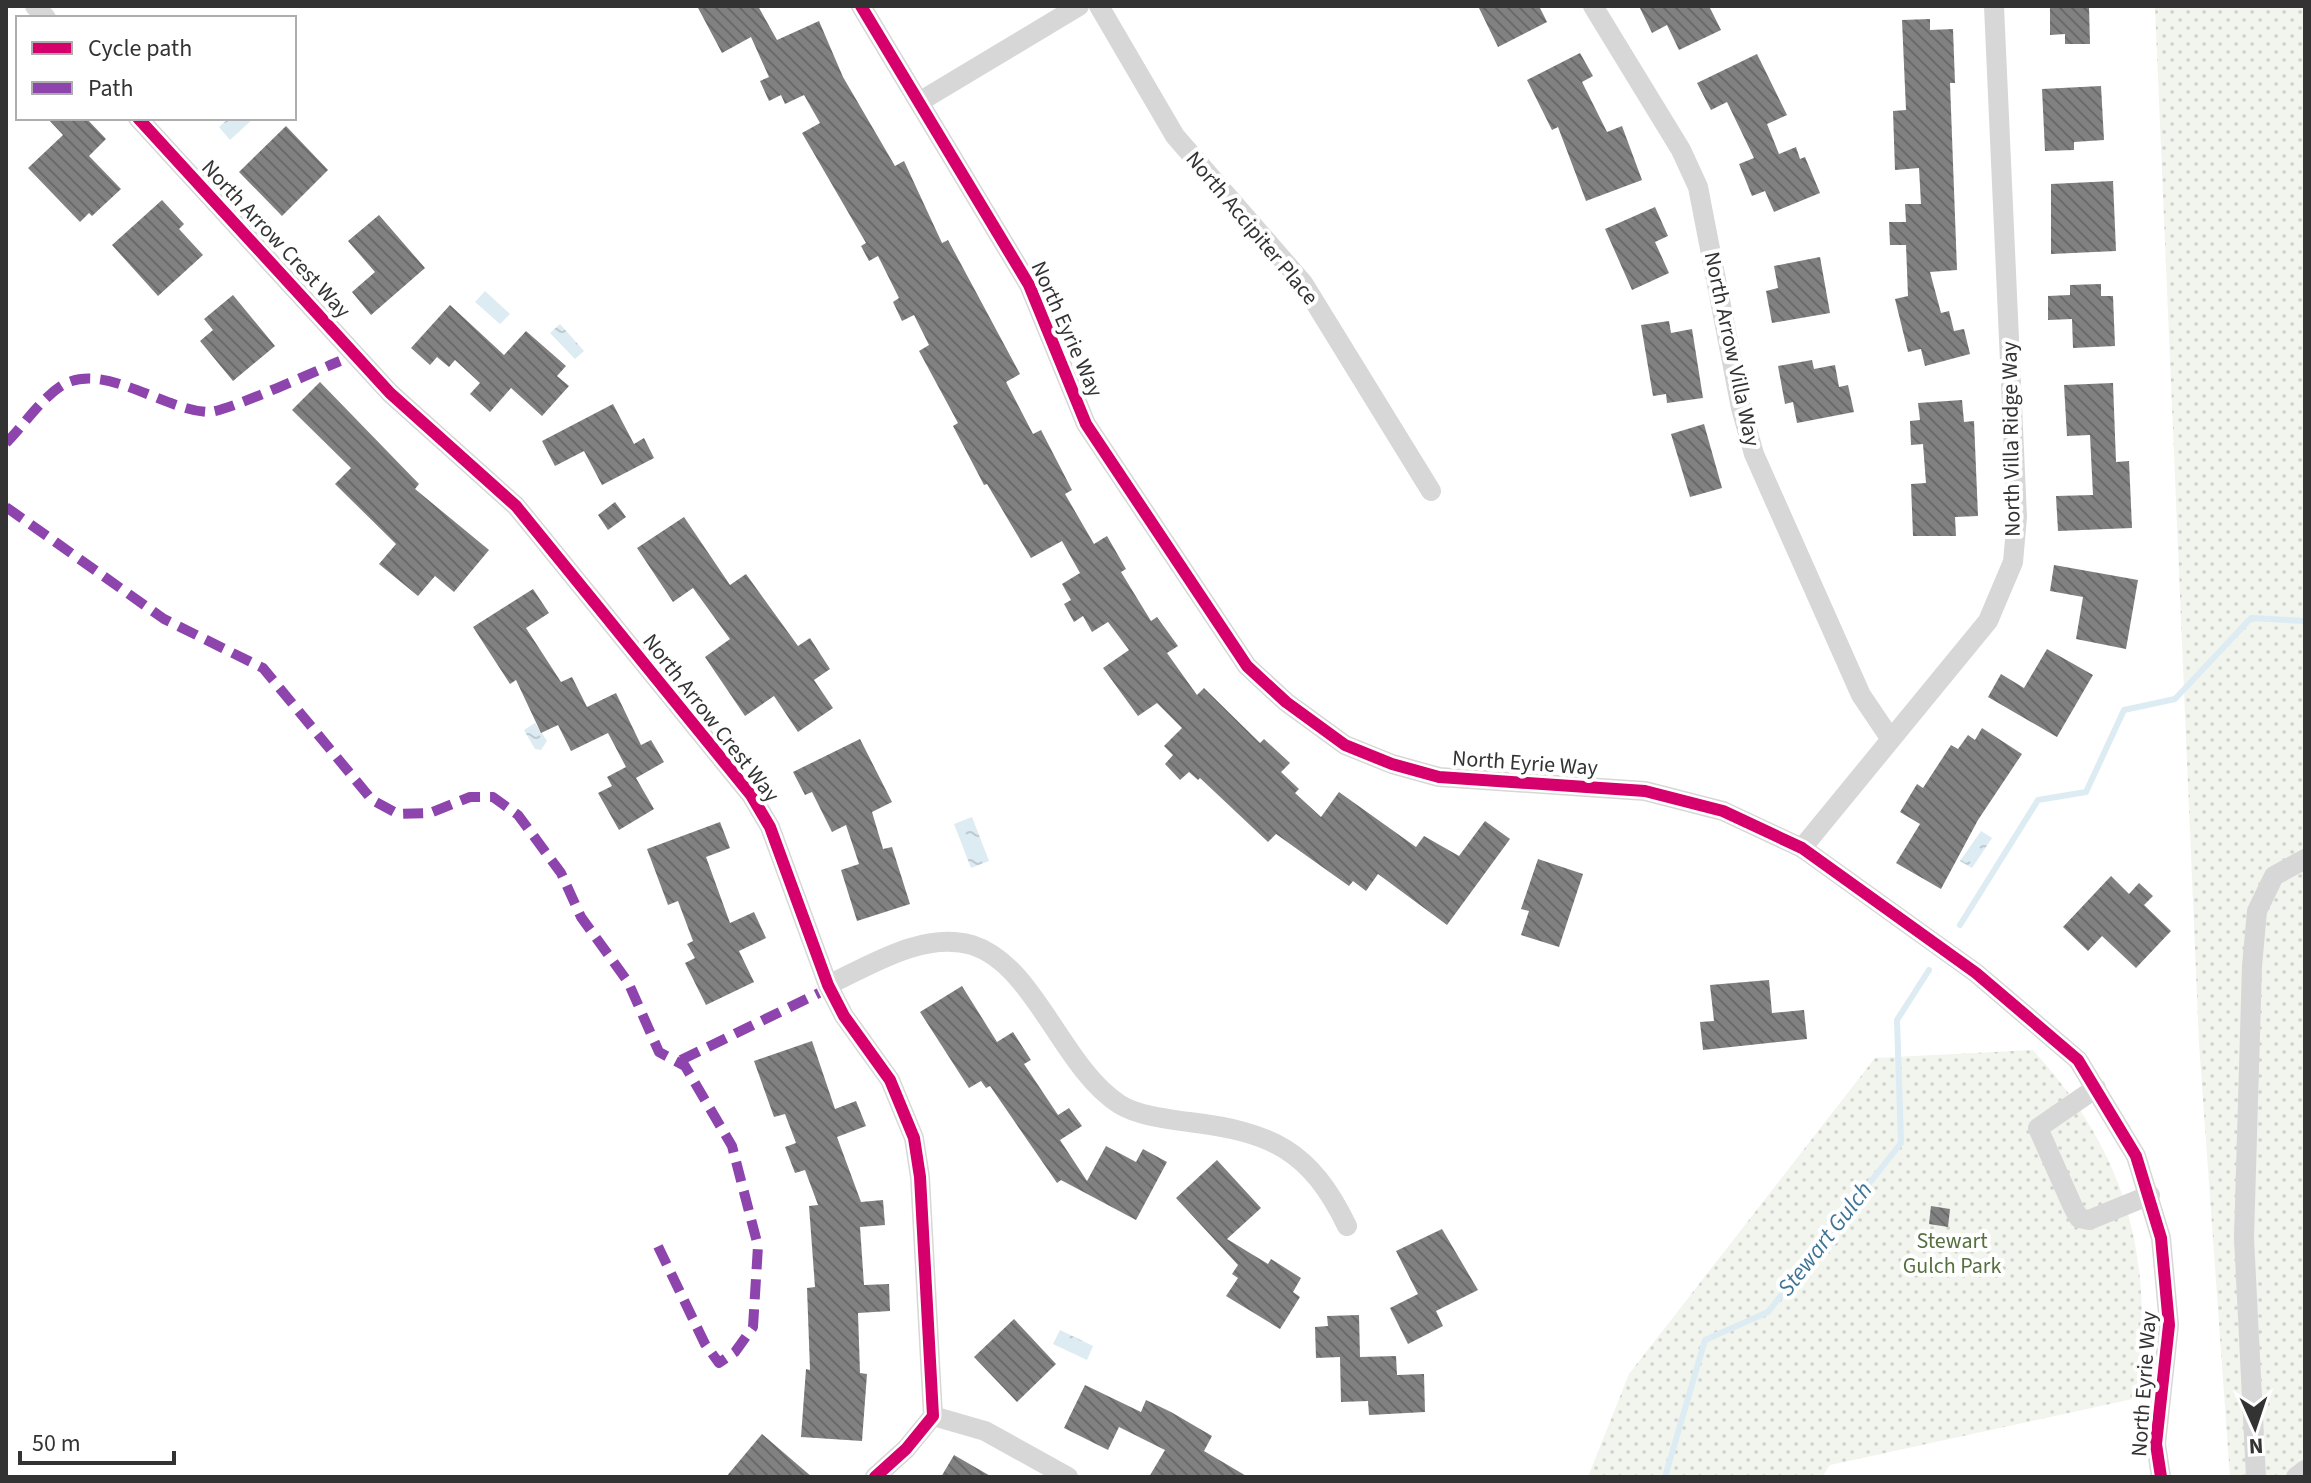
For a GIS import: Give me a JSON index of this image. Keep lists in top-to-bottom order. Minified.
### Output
{"streets":{"street":["North Accipiter Place","North Arrow Crest Way","North Eyrie Way","North Arrow Villa Way","North Villa Ridge Way"]},"crossings":[["North Eyrie Way","North Villa Ridge Way"],["North Arrow Villa Way","North Villa Ridge Way"]],"water":["Stewart Gulch"],"parks":["Stewart Gulch Park"],"legend":["Cycle path","Path"],"scale_bar":"50 m","north":"bottom"}
